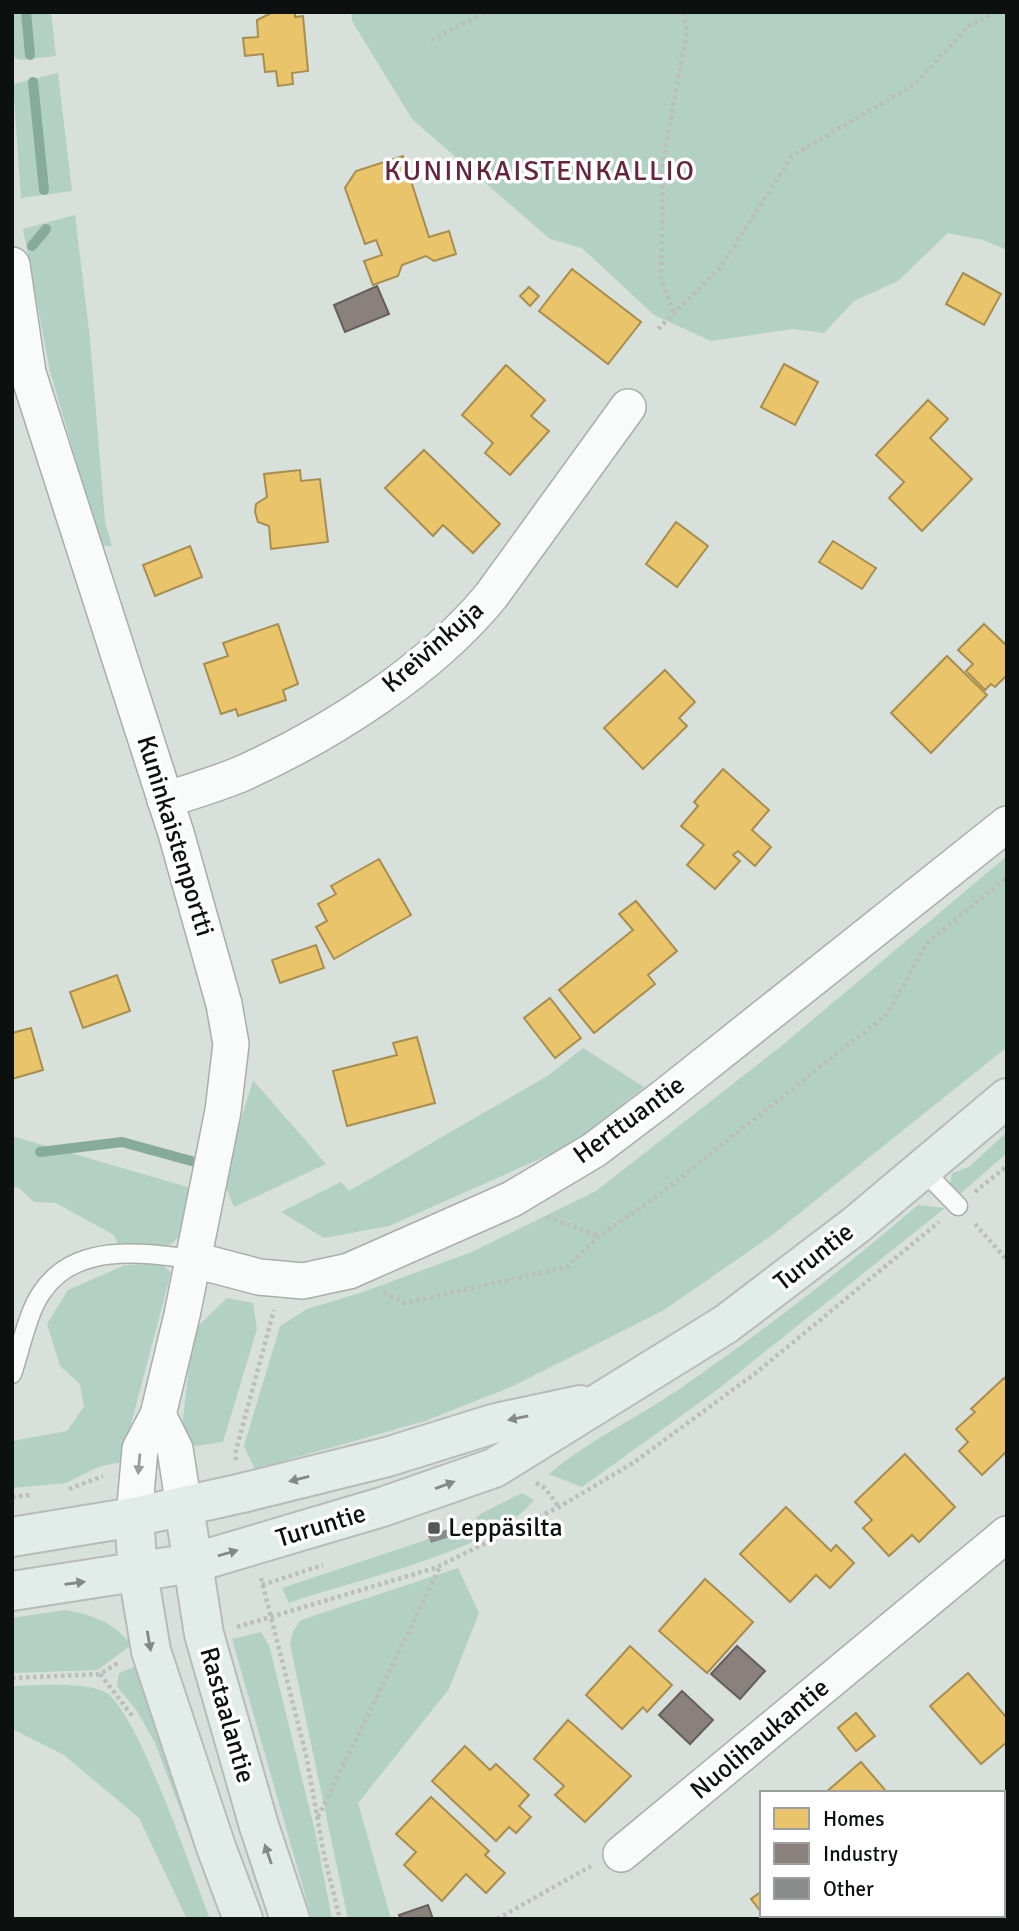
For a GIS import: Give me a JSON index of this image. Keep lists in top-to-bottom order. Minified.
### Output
{"streets":{"main road":["Turuntie","Rastaalantie"],"street":["Kreivinkuja","Kuninkaistenportti","Herttuantie","Nuolihaukantie"]},"crossings":[["Kreivinkuja","Kuninkaistenportti"],["Kuninkaistenportti","Herttuantie"],["Kuninkaistenportti","Turuntie"],["Kuninkaistenportti","Rastaalantie"],["Turuntie","Rastaalantie"]],"districts":["KUNINKAISTENKALLIO"],"places":{"transit":["Leppäsilta"]},"legend":["Homes","Industry","Other"]}
